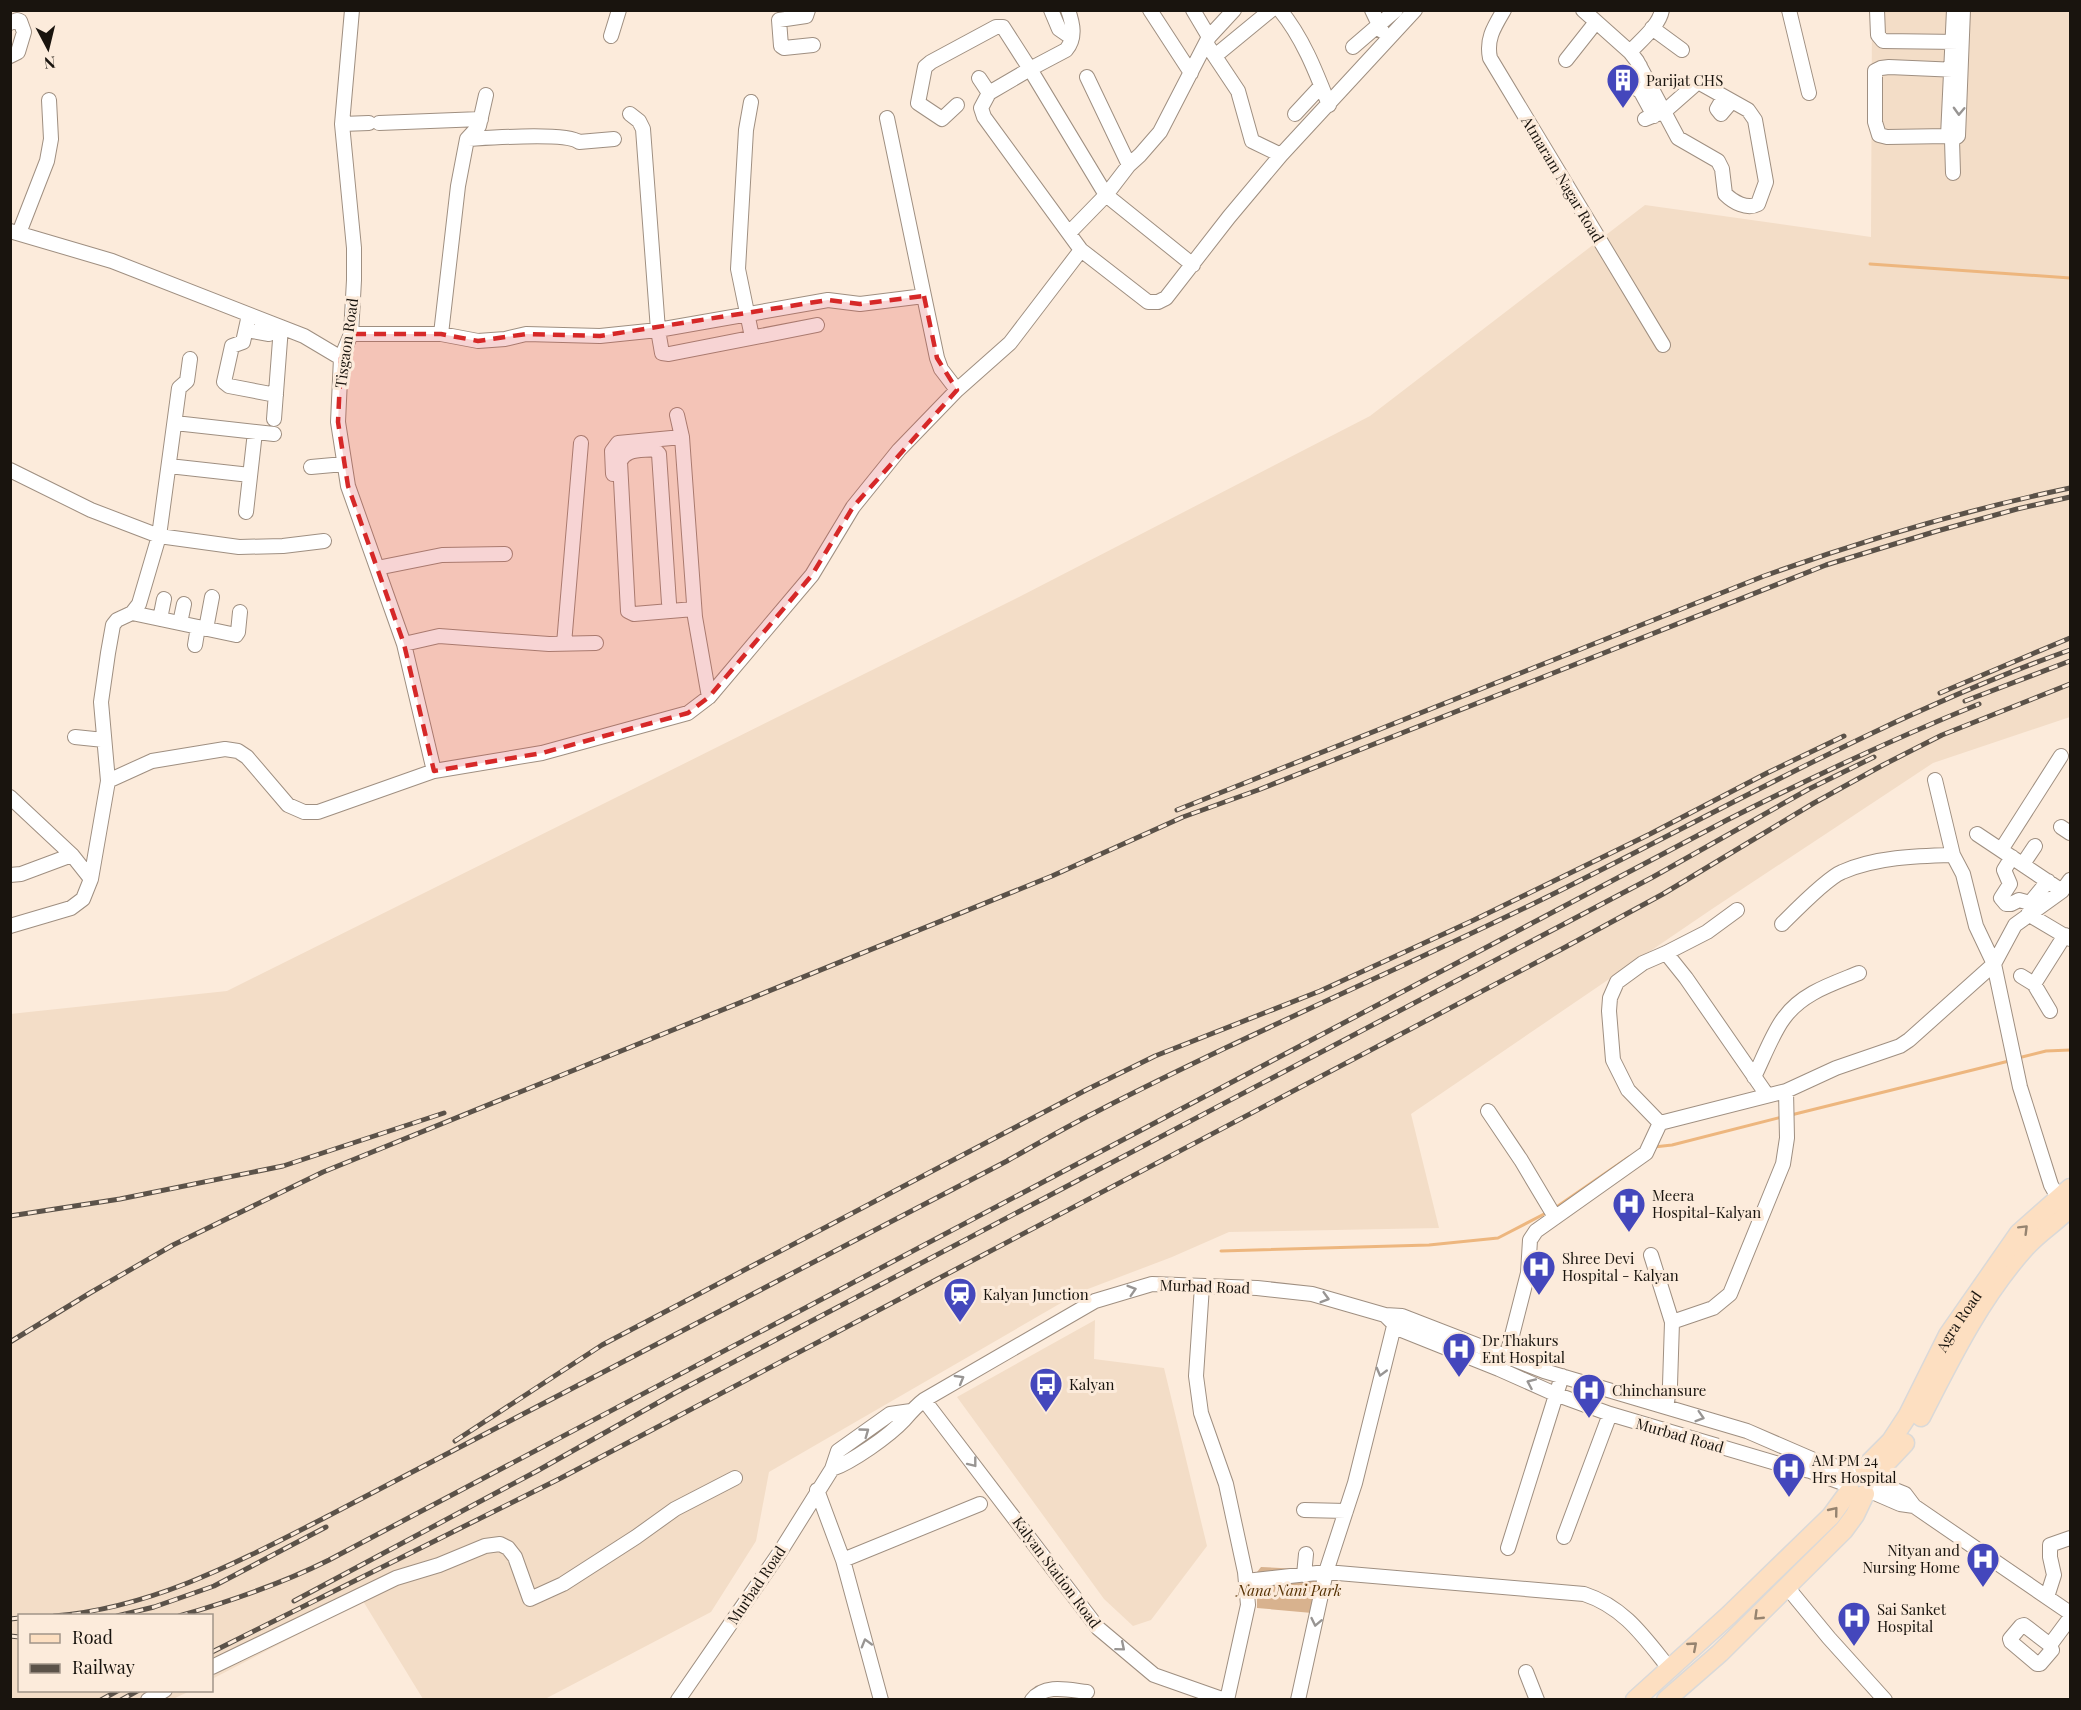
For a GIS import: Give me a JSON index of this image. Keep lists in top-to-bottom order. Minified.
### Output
{"streets":{"main road":["Agra Road"],"street":["Atmaram Nagar Road","Tisgaon Road","Murbad Road","Kalyan Station Road"]},"crossings":[["Murbad Road","Agra Road"],["Murbad Road","Kalyan Station Road"]],"one_way":["Kalyan Station Road"],"parks":["Nana Nani Park"],"places":{"building":["Parijat CHS"],"hospital":["Meera Hospital-Kalyan","Shree Devi Hospital - Kalyan","Dr Thakurs Ent Hospital","Chinchansure","AM PM 24 Hrs Hospital","Nityan and Nursing Home","Sai Sanket Hospital"],"station":["Kalyan Junction"],"bus stop":["Kalyan"]},"legend":["Road","Railway"],"north":"bottom"}
